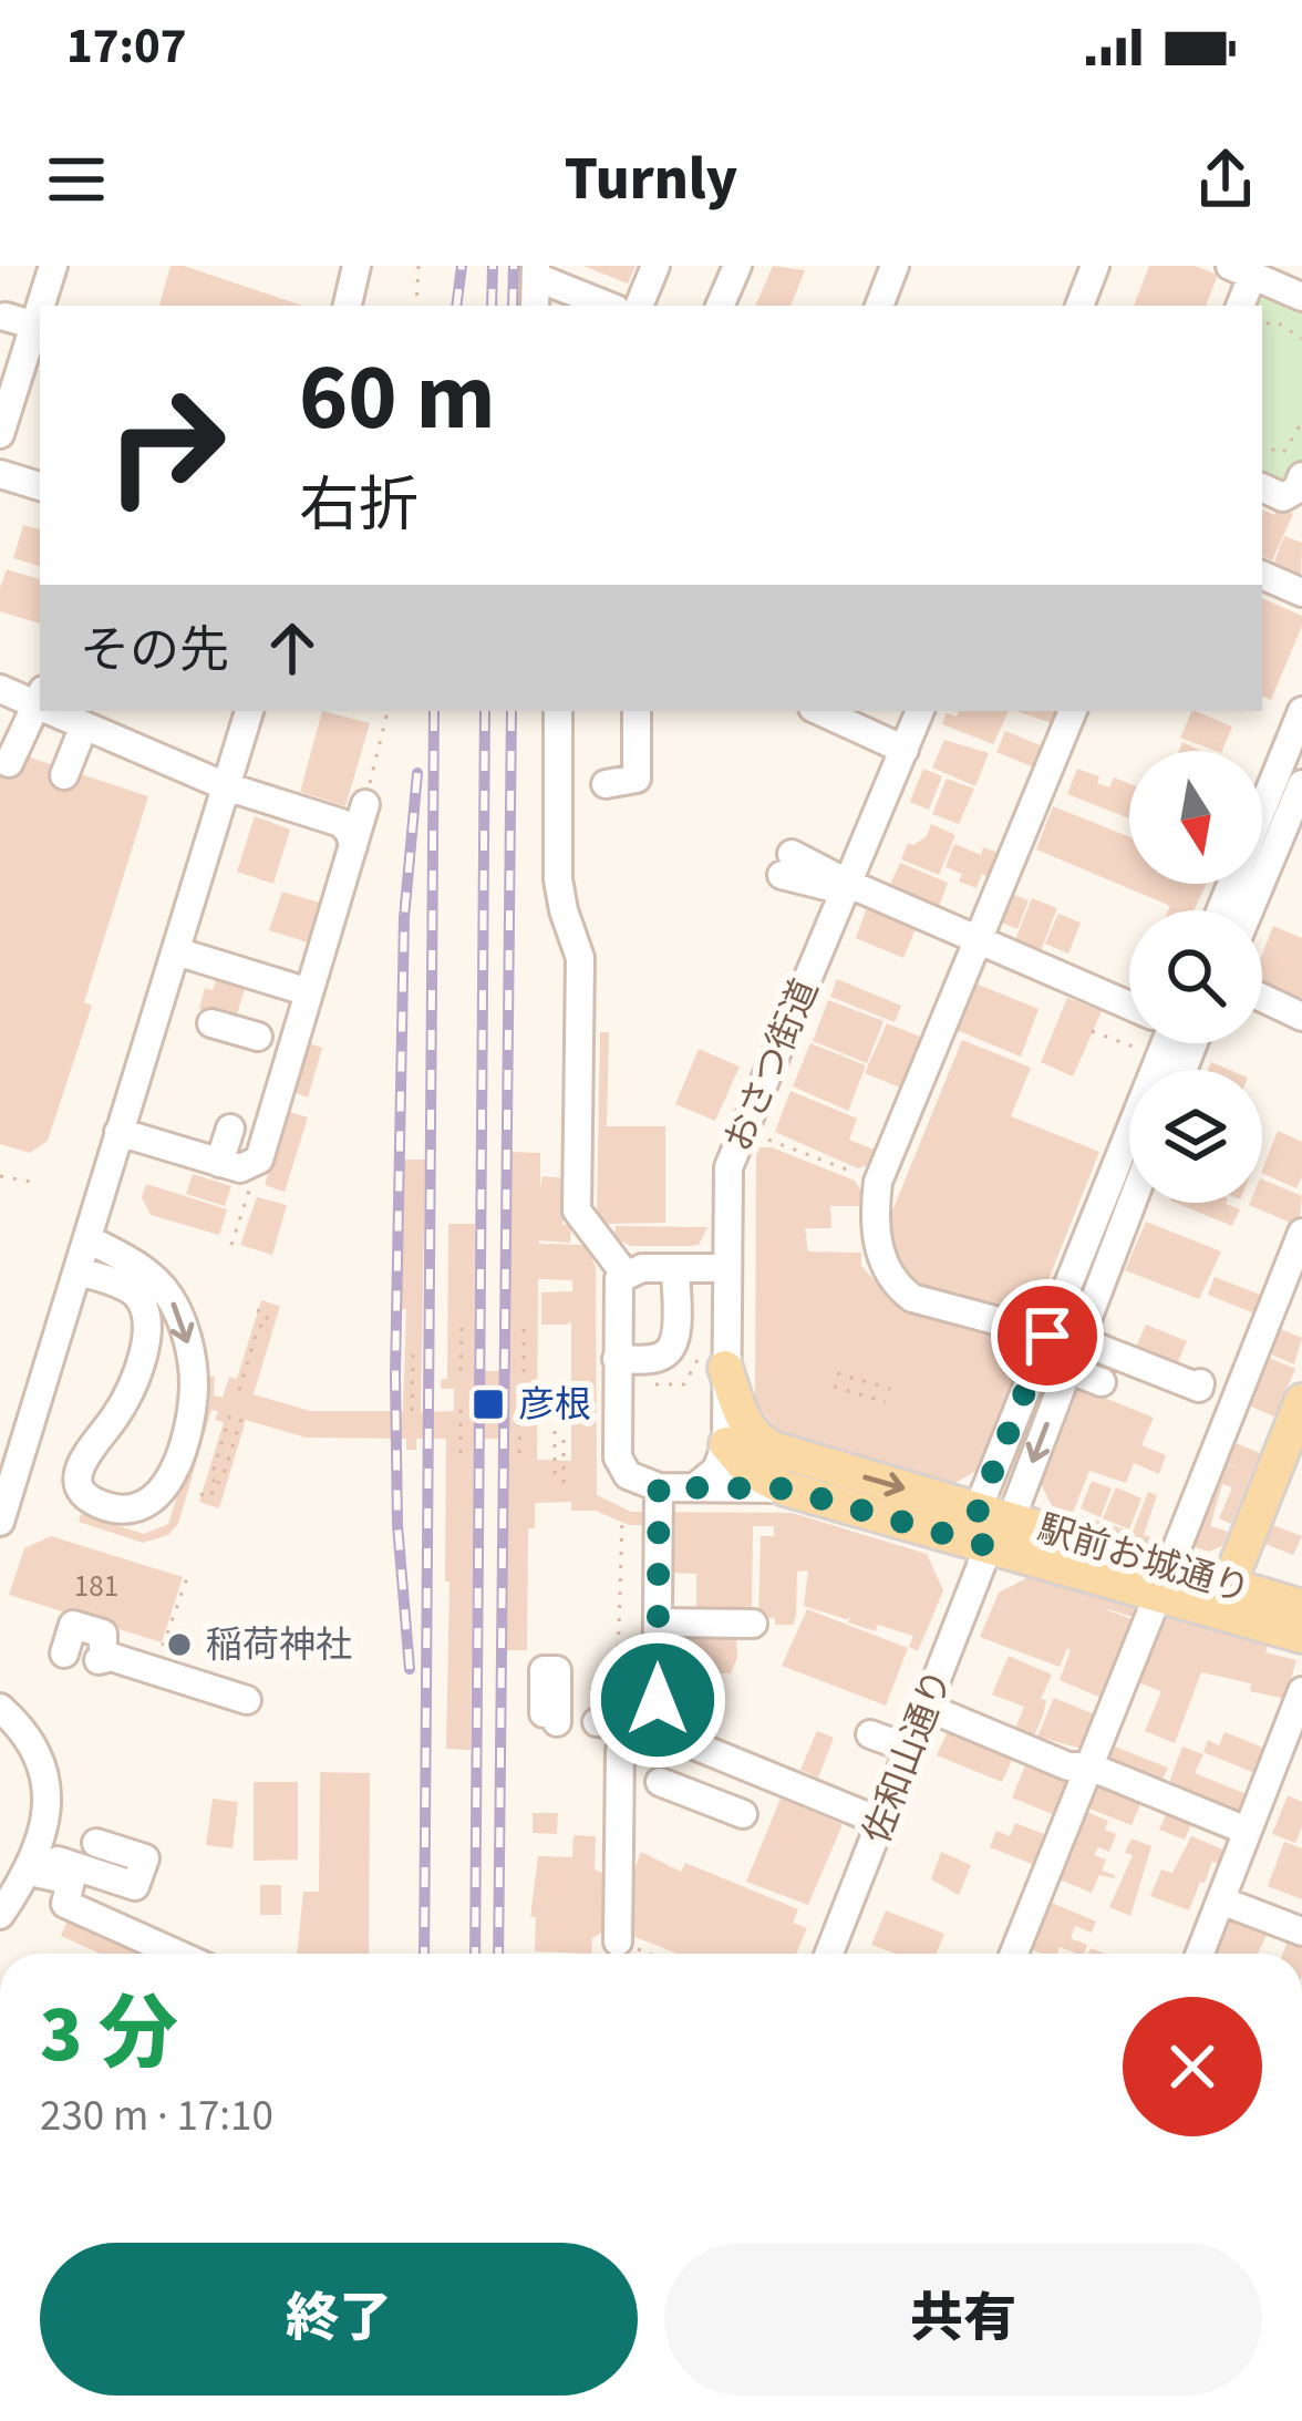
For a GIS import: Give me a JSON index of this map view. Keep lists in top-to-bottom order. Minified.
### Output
{"streets":{"main road":["駅前お城通り"],"street":["おさつ街道","佐和山通り"]},"crossings":[["おさつ街道","駅前お城通り"],["駅前お城通り","佐和山通り"]],"places":{"transit":["彦根"],"other":["稲荷神社"]},"house_numbers":["181"],"north":"bottom","page":{"status":"17:07","header":"Turnly","turn":["60 m","右折"],"then":"その先","heading":["3 分","230 m · 17:10"],"buttons":["終了","共有"]}}
